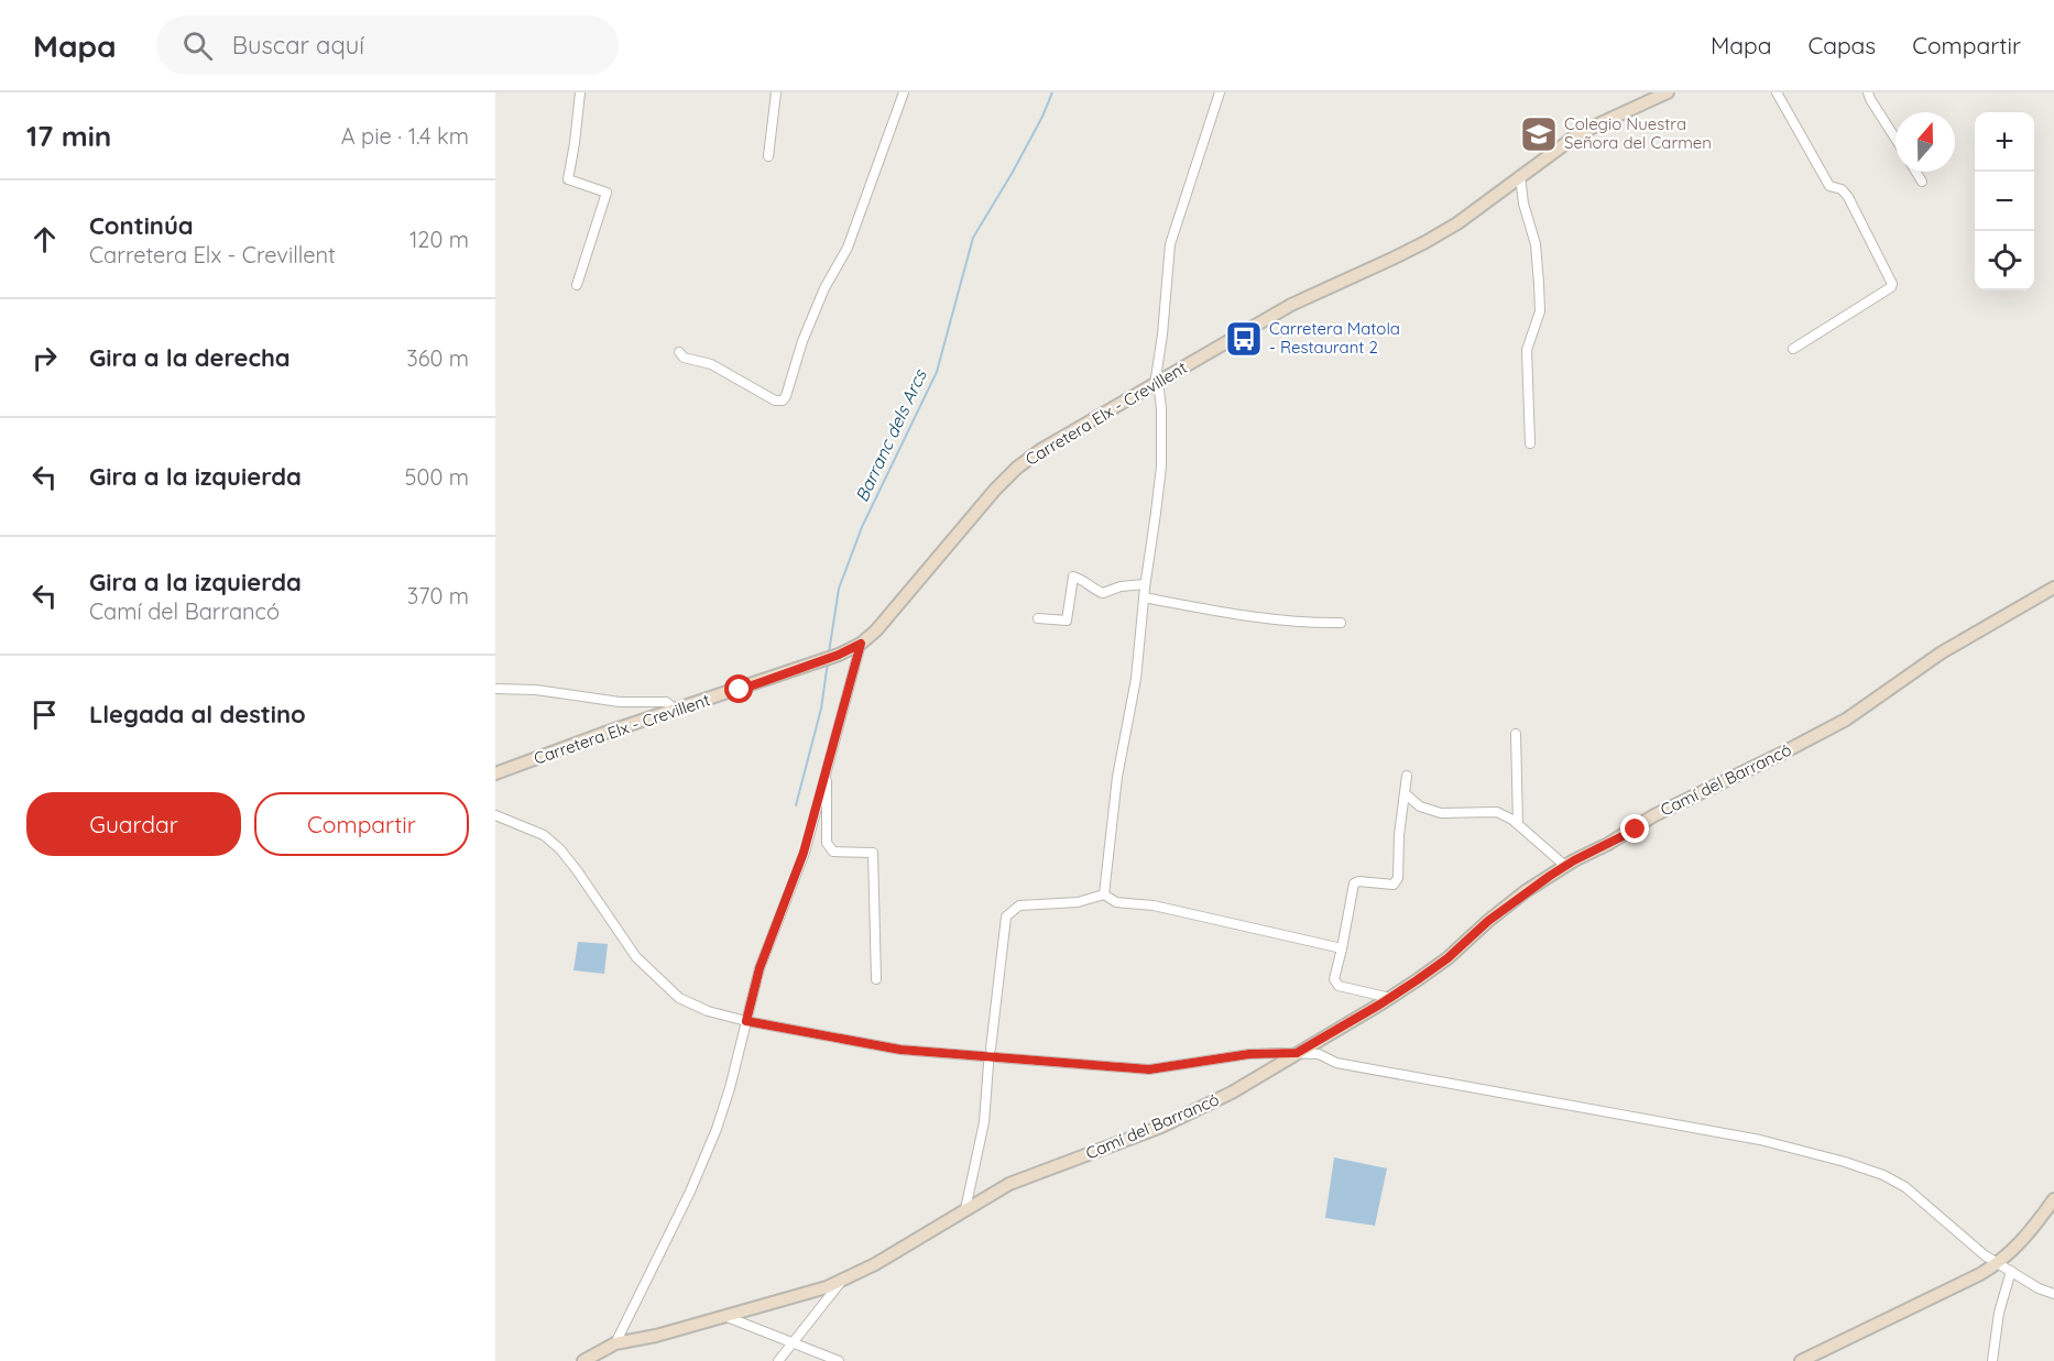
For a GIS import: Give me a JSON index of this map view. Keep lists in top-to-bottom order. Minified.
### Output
{"streets":{"street":["Carretera Elx - Crevillent","Camí del Barrancó"]},"water":["Barranc dels Arcs"],"places":{"school or university":["Colegio Nuestra Señora del Carmen"],"bus stop":["Carretera Matola - Restaurant 2"]},"north":"top","page":{"header":"Mapa","search":"Buscar aquí","nav":["Mapa","Capas","Compartir"],"heading":["17 min","A pie · 1.4 km"],"map_buttons":["+","−"],"list":[["Continúa","Carretera Elx - Crevillent","120 m"],["Gira a la derecha","360 m"],["Gira a la izquierda","500 m"],["Gira a la izquierda","Camí del Barrancó","370 m"],"Llegada al destino"],"buttons":["Guardar","Compartir"]}}
